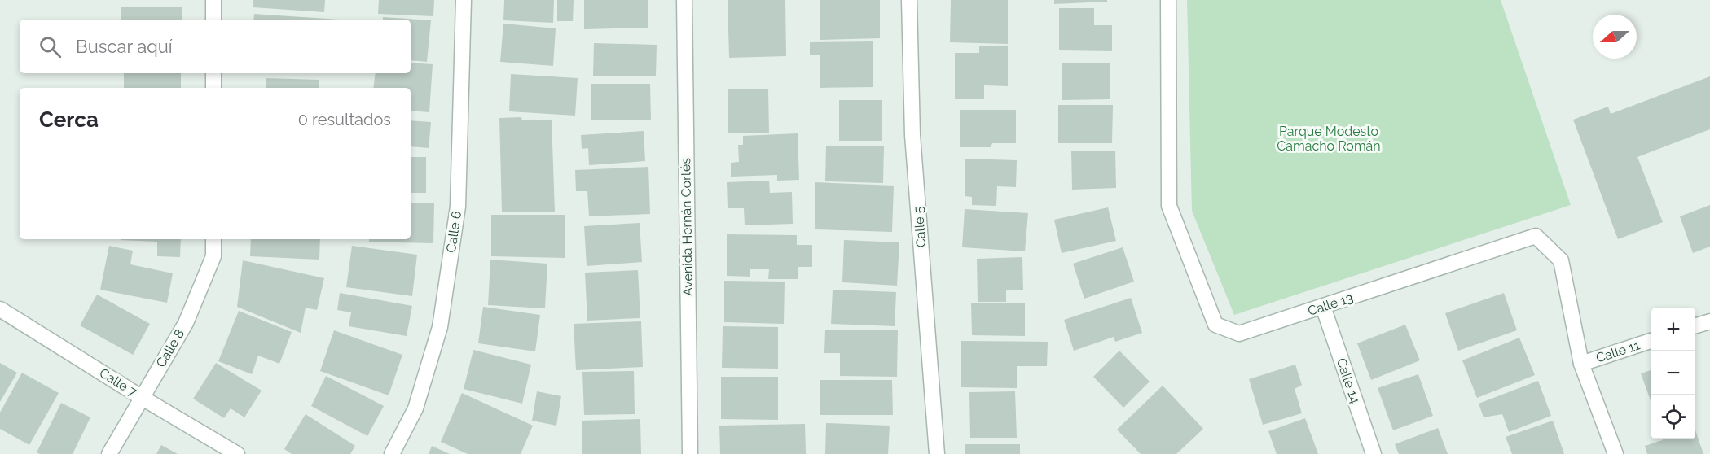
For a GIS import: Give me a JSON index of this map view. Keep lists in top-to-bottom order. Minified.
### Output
{"streets":{"street":["Avenida Hernán Cortés","Calle 5","Calle 6","Calle 13","Calle 8","Calle 11","Calle 14","Calle 7"]},"crossings":[["Calle 13","Calle 11"],["Calle 13","Calle 14"],["Calle 8","Calle 7"]],"parks":["Parque Modesto Camacho Román"],"north":"left","page":{"search":"Buscar aquí","heading":["Cerca","0 resultados"],"map_buttons":["+","−"]}}
